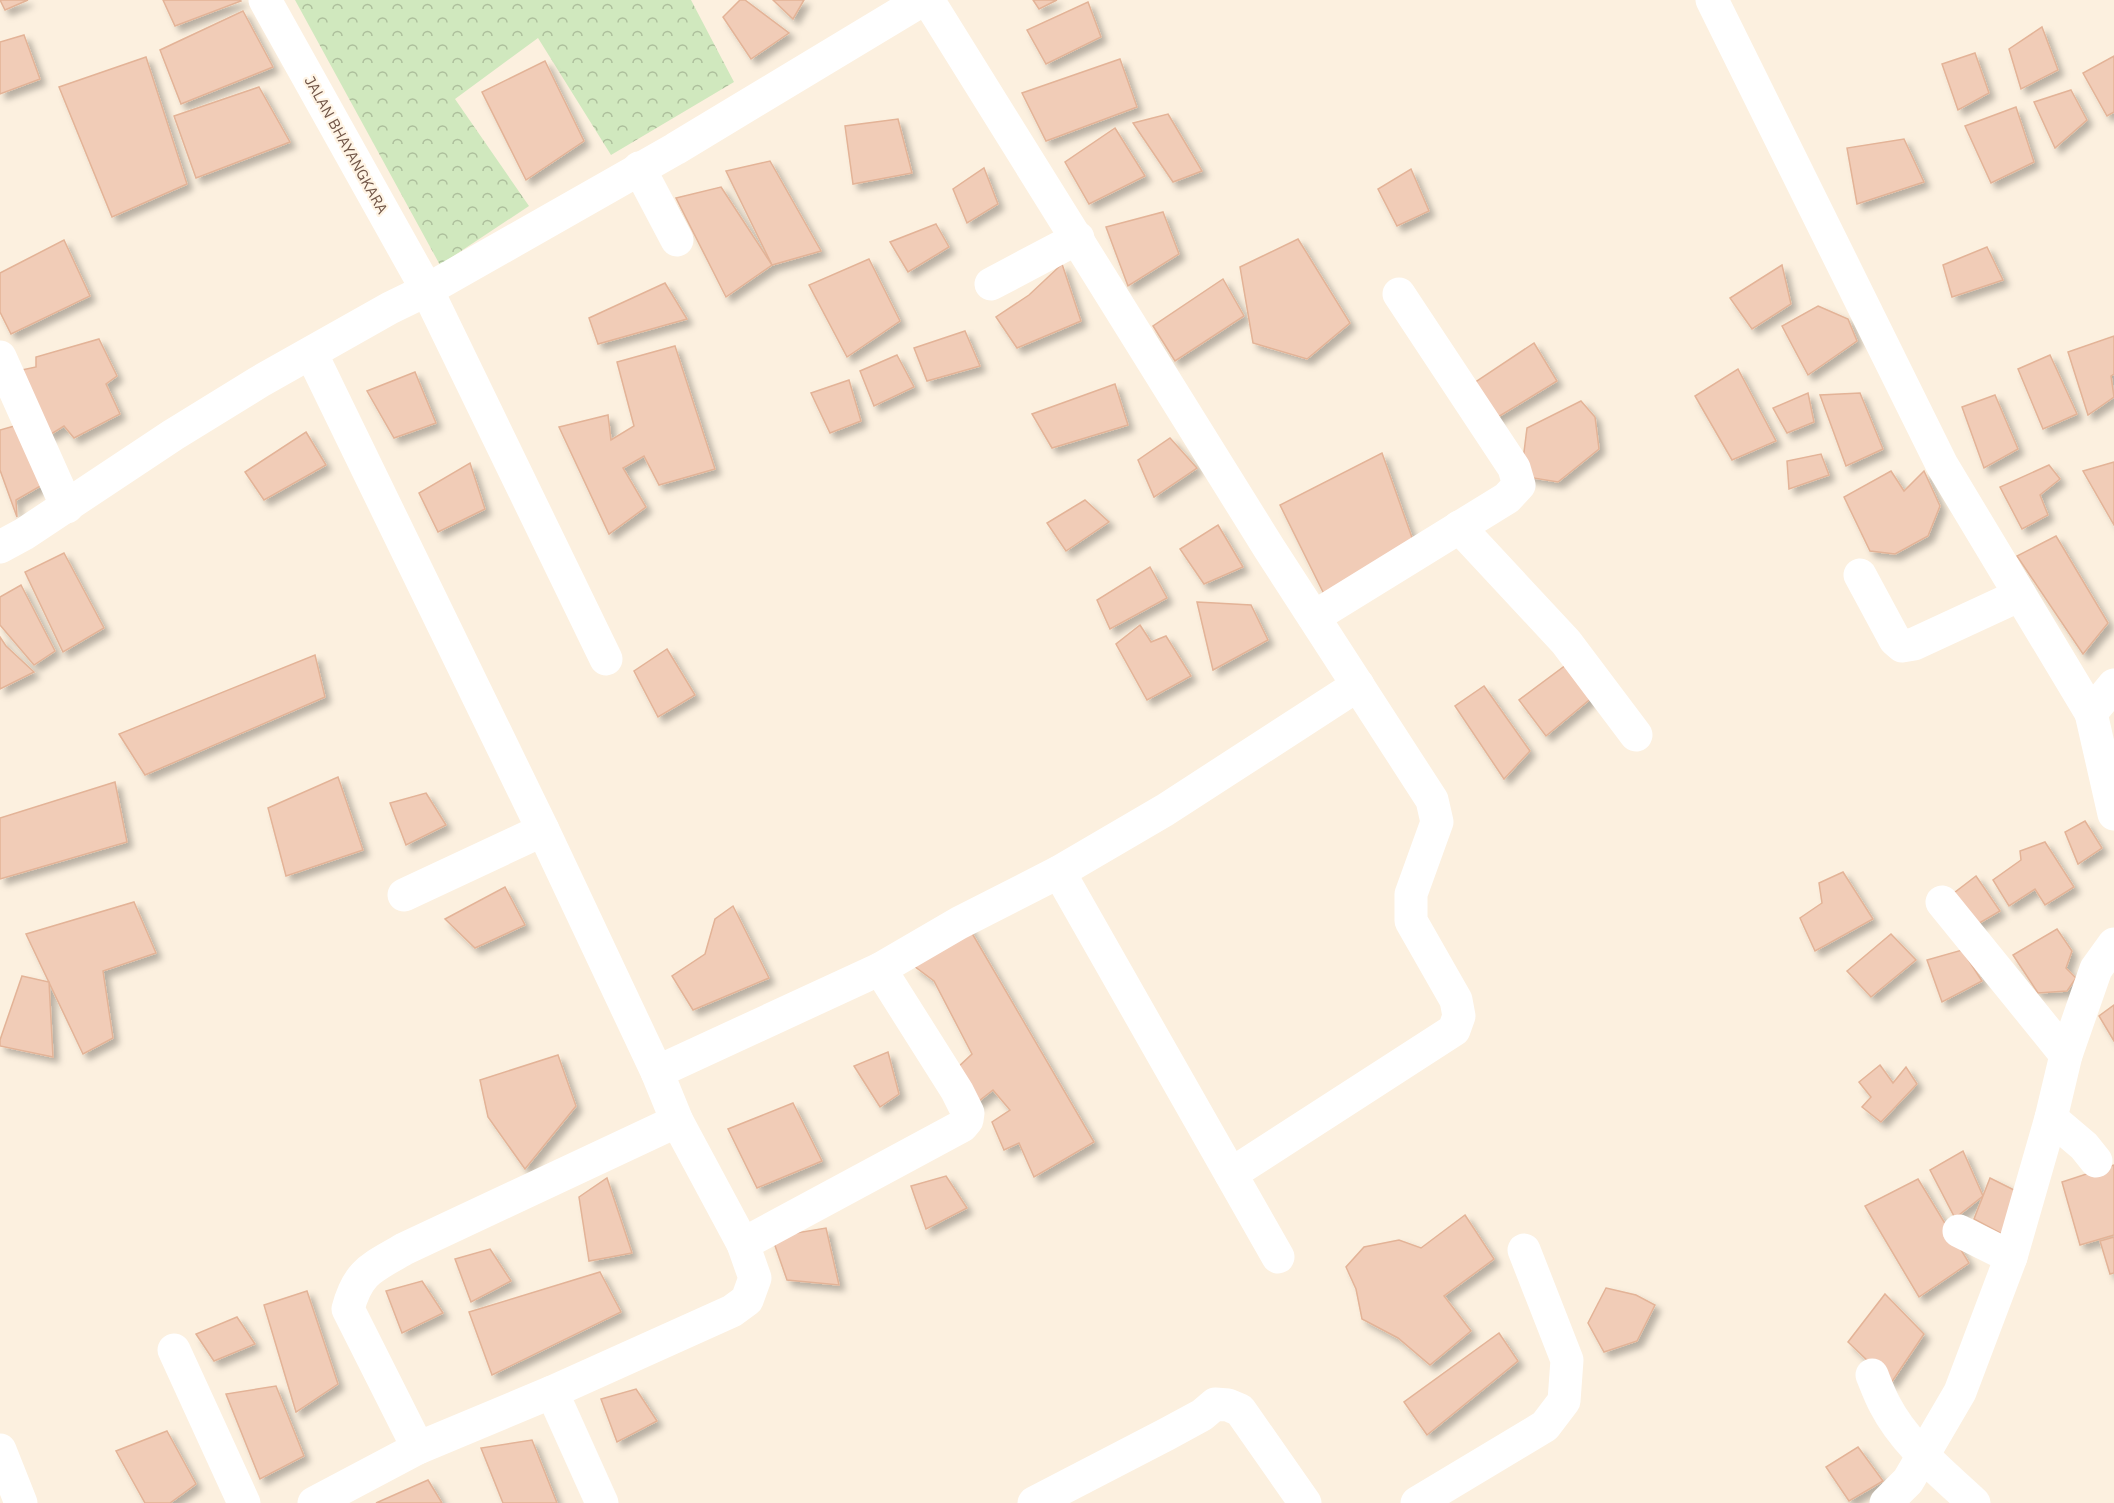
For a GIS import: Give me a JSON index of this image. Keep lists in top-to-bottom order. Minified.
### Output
{"streets":{"street":["JALAN BHAYANGKARA"]}}
